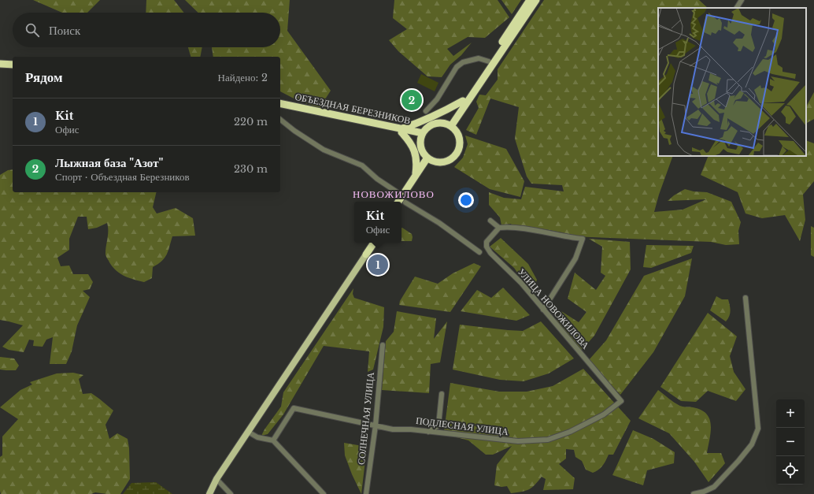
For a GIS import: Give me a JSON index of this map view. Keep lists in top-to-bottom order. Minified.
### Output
{"streets":{"highway":["ОБЪЕЗДНАЯ БЕРЕЗНИКОВ"],"street":["УЛИЦА НОВОЖИЛОВА","СОЛНЕЧНАЯ УЛИЦА","ПОДЛЕСНАЯ УЛИЦА"]},"crossings":[["УЛИЦА НОВОЖИЛОВА","ПОДЛЕСНАЯ УЛИЦА"],["СОЛНЕЧНАЯ УЛИЦА","ПОДЛЕСНАЯ УЛИЦА"]],"districts":["НОВОЖИЛОВО"],"page":{"search":"Поиск","heading":["Рядом","Найдено: 2"],"pins":["2","1"],"list":[{"mark":"1","name":"Kit","note":"Офис","value":"220 m"},{"mark":"2","name":"Лыжная база \"Азот\"","note":"Спорт · Объездная Березников","value":"230 m"}],"popup":["Kit","Офис"],"map_buttons":["+","−"]}}
